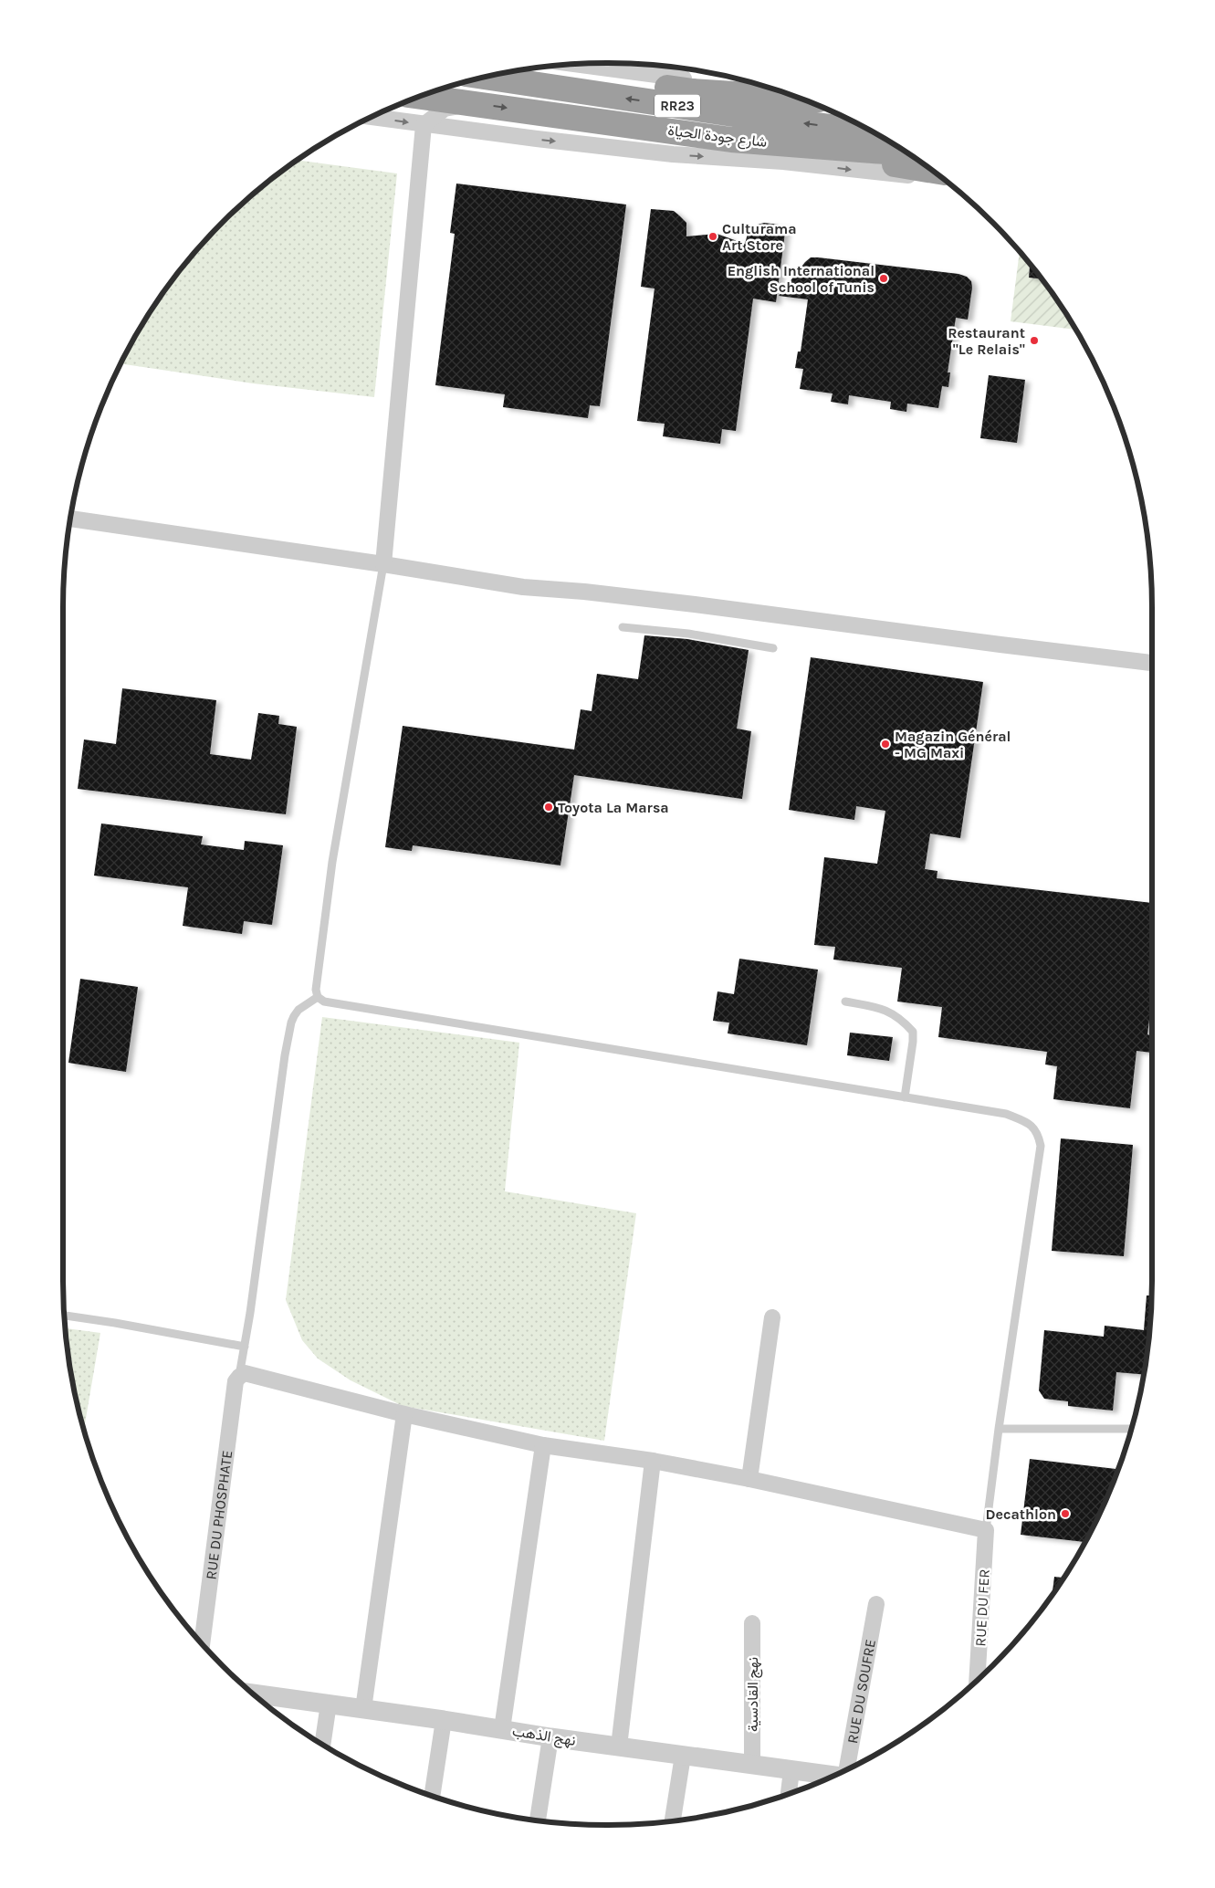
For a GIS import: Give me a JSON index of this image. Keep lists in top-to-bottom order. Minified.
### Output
{"streets":{"highway":["RR23","شارع جودة الحياة"],"street":["RUE DU PHOSPHATE","RUE DU FER","RUE DU SOUFRE","نهج القادسية","نهج الذهب"]},"crossings":[["نهج القادسية","نهج الذهب"]],"places":["Culturama Art Store","English International School of Tunis","Restaurant \"Le Relais\"","Magazin Général - MG Maxi","Toyota La Marsa","Decathlon"]}
